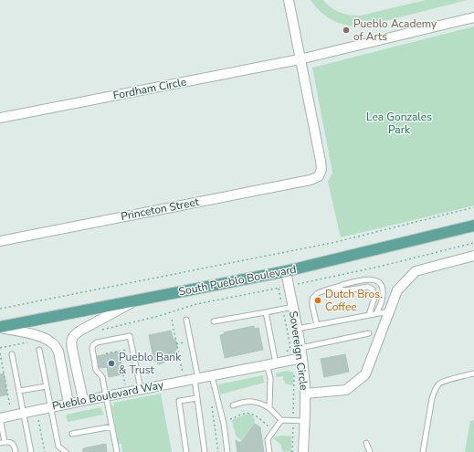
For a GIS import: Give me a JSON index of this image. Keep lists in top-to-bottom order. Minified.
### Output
{"streets":{"main road":["South Pueblo Boulevard"],"street":["Fordham Circle","Princeton Street","Sovereign Circle","Pueblo Boulevard Way"]},"crossings":[["Fordham Circle","Princeton Street"],["South Pueblo Boulevard","Sovereign Circle"],["Sovereign Circle","Pueblo Boulevard Way"]],"parks":["Lea Gonzales Park"],"places":["Pueblo Academy of Arts","Dutch Bros. Coffee","Pueblo Bank & Trust"]}
